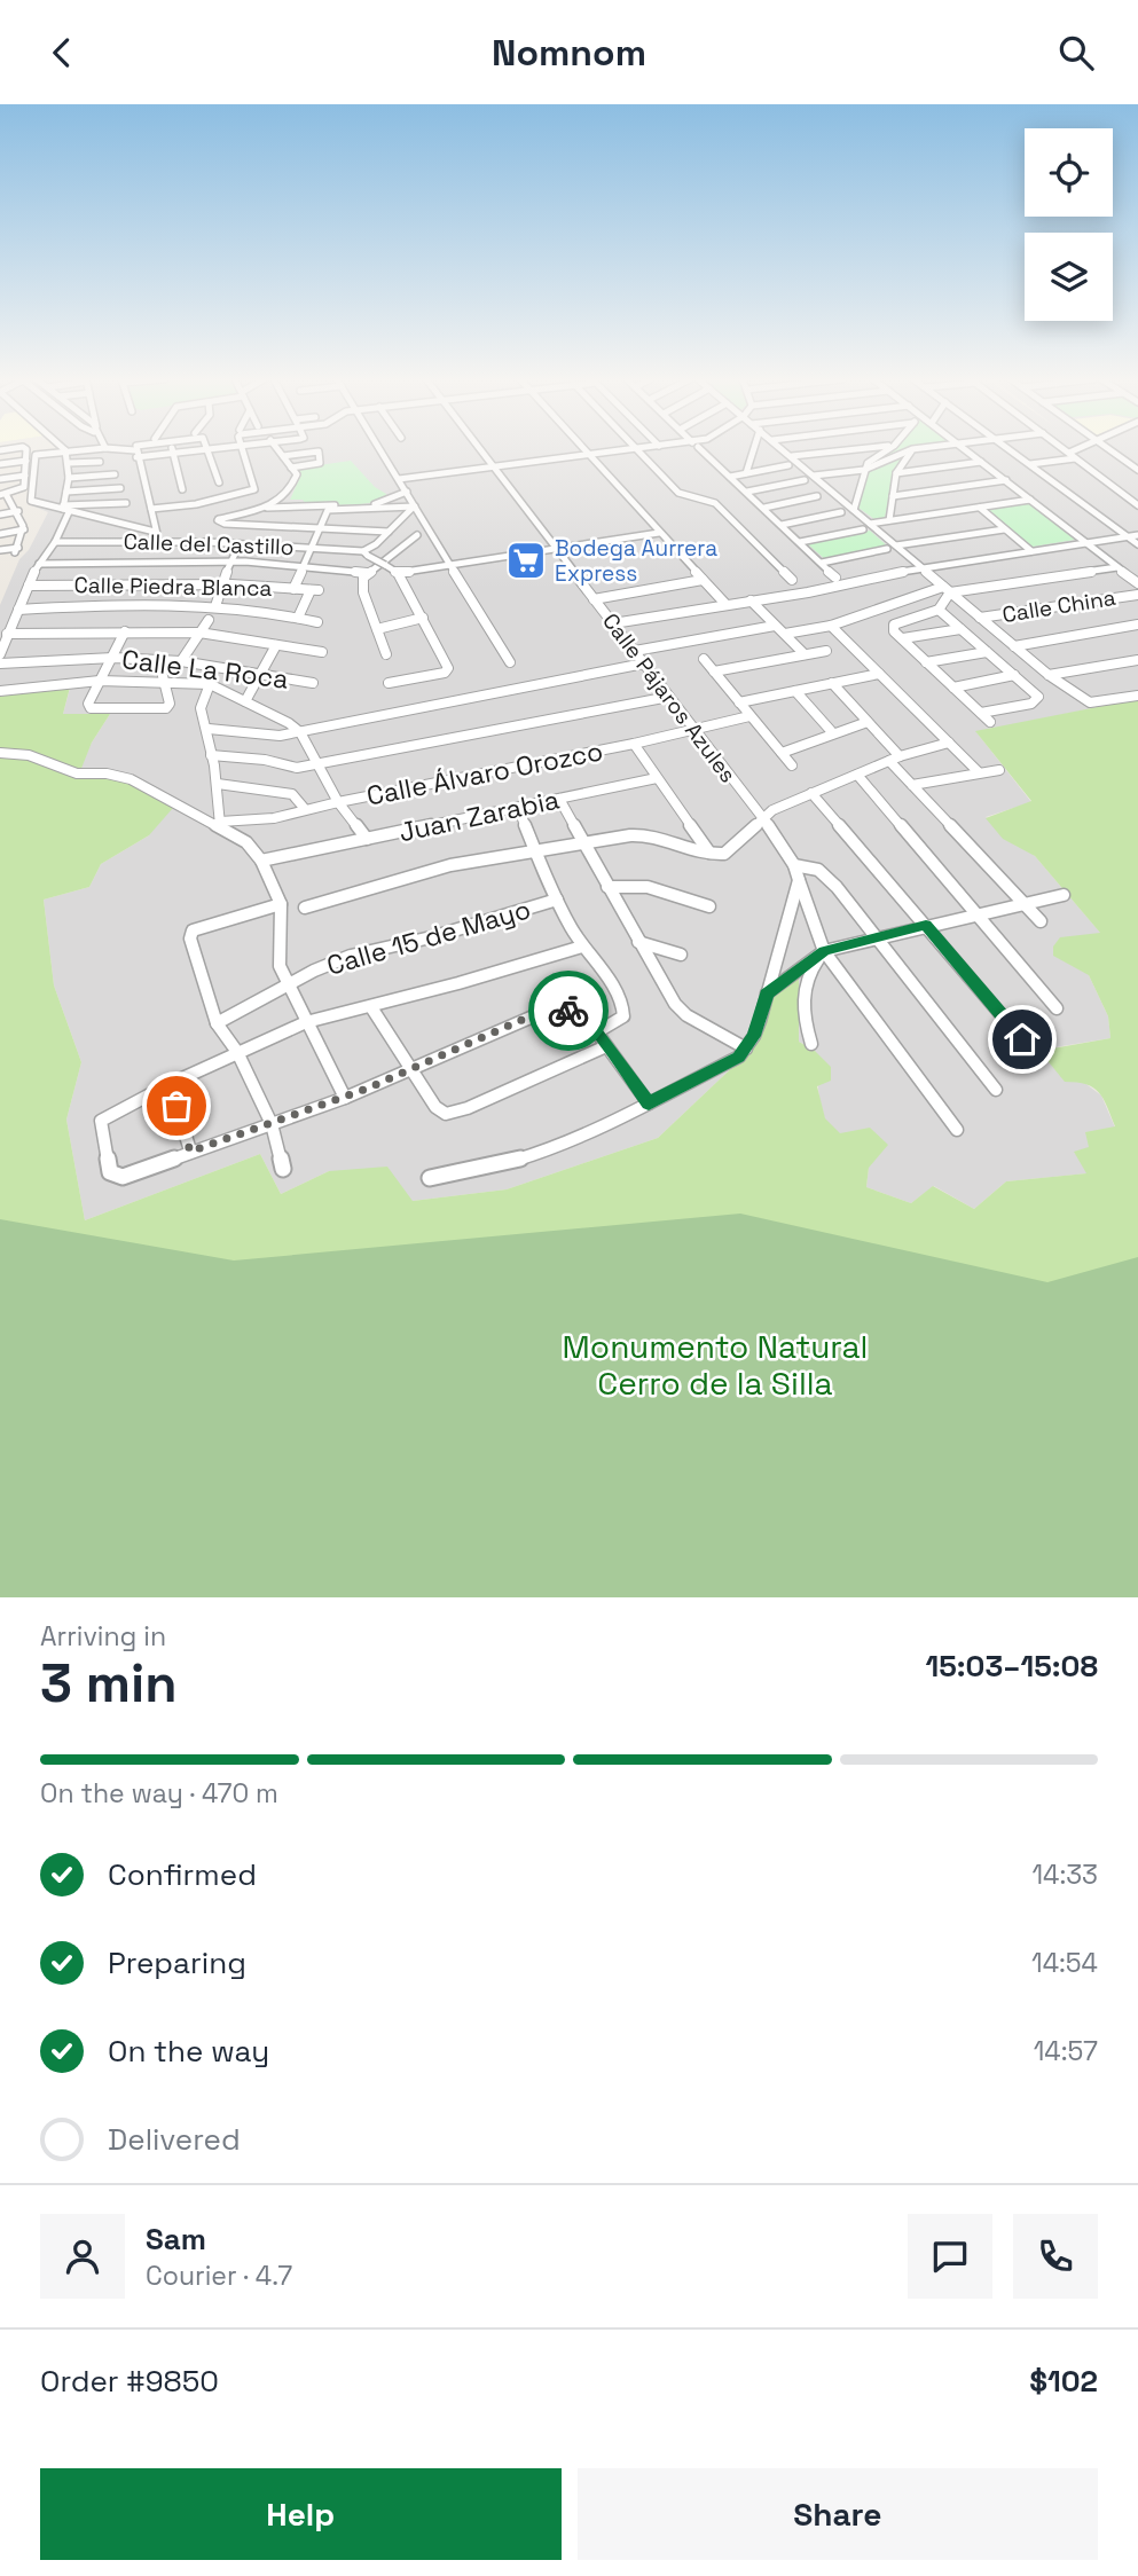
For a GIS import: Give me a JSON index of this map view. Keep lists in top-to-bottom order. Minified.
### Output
{"streets":{"street":["Calle del Castillo","Calle Piedra Blanca","Calle China","Calle La Roca","Calle Pájaros Azules","Calle Álvaro Orozco","Juan Zarabia","Calle 15 de Mayo"]},"crossings":[["Calle Pájaros Azules","Calle Álvaro Orozco"]],"parks":["Monumento Natural Cerro de la Silla"],"places":{"supermarket":["Bodega Aurrera Express"]},"page":{"header":"Nomnom","heading":["3 min","Arriving in","15:03–15:08"],"panel":["Sam","Courier · 4.7","Order #9850","$102"],"bar":"On the way · 470 m","list":[["Confirmed","14:33"],["Preparing","14:54"],["On the way","14:57"],"Delivered"],"buttons":["Help","Share"]}}
